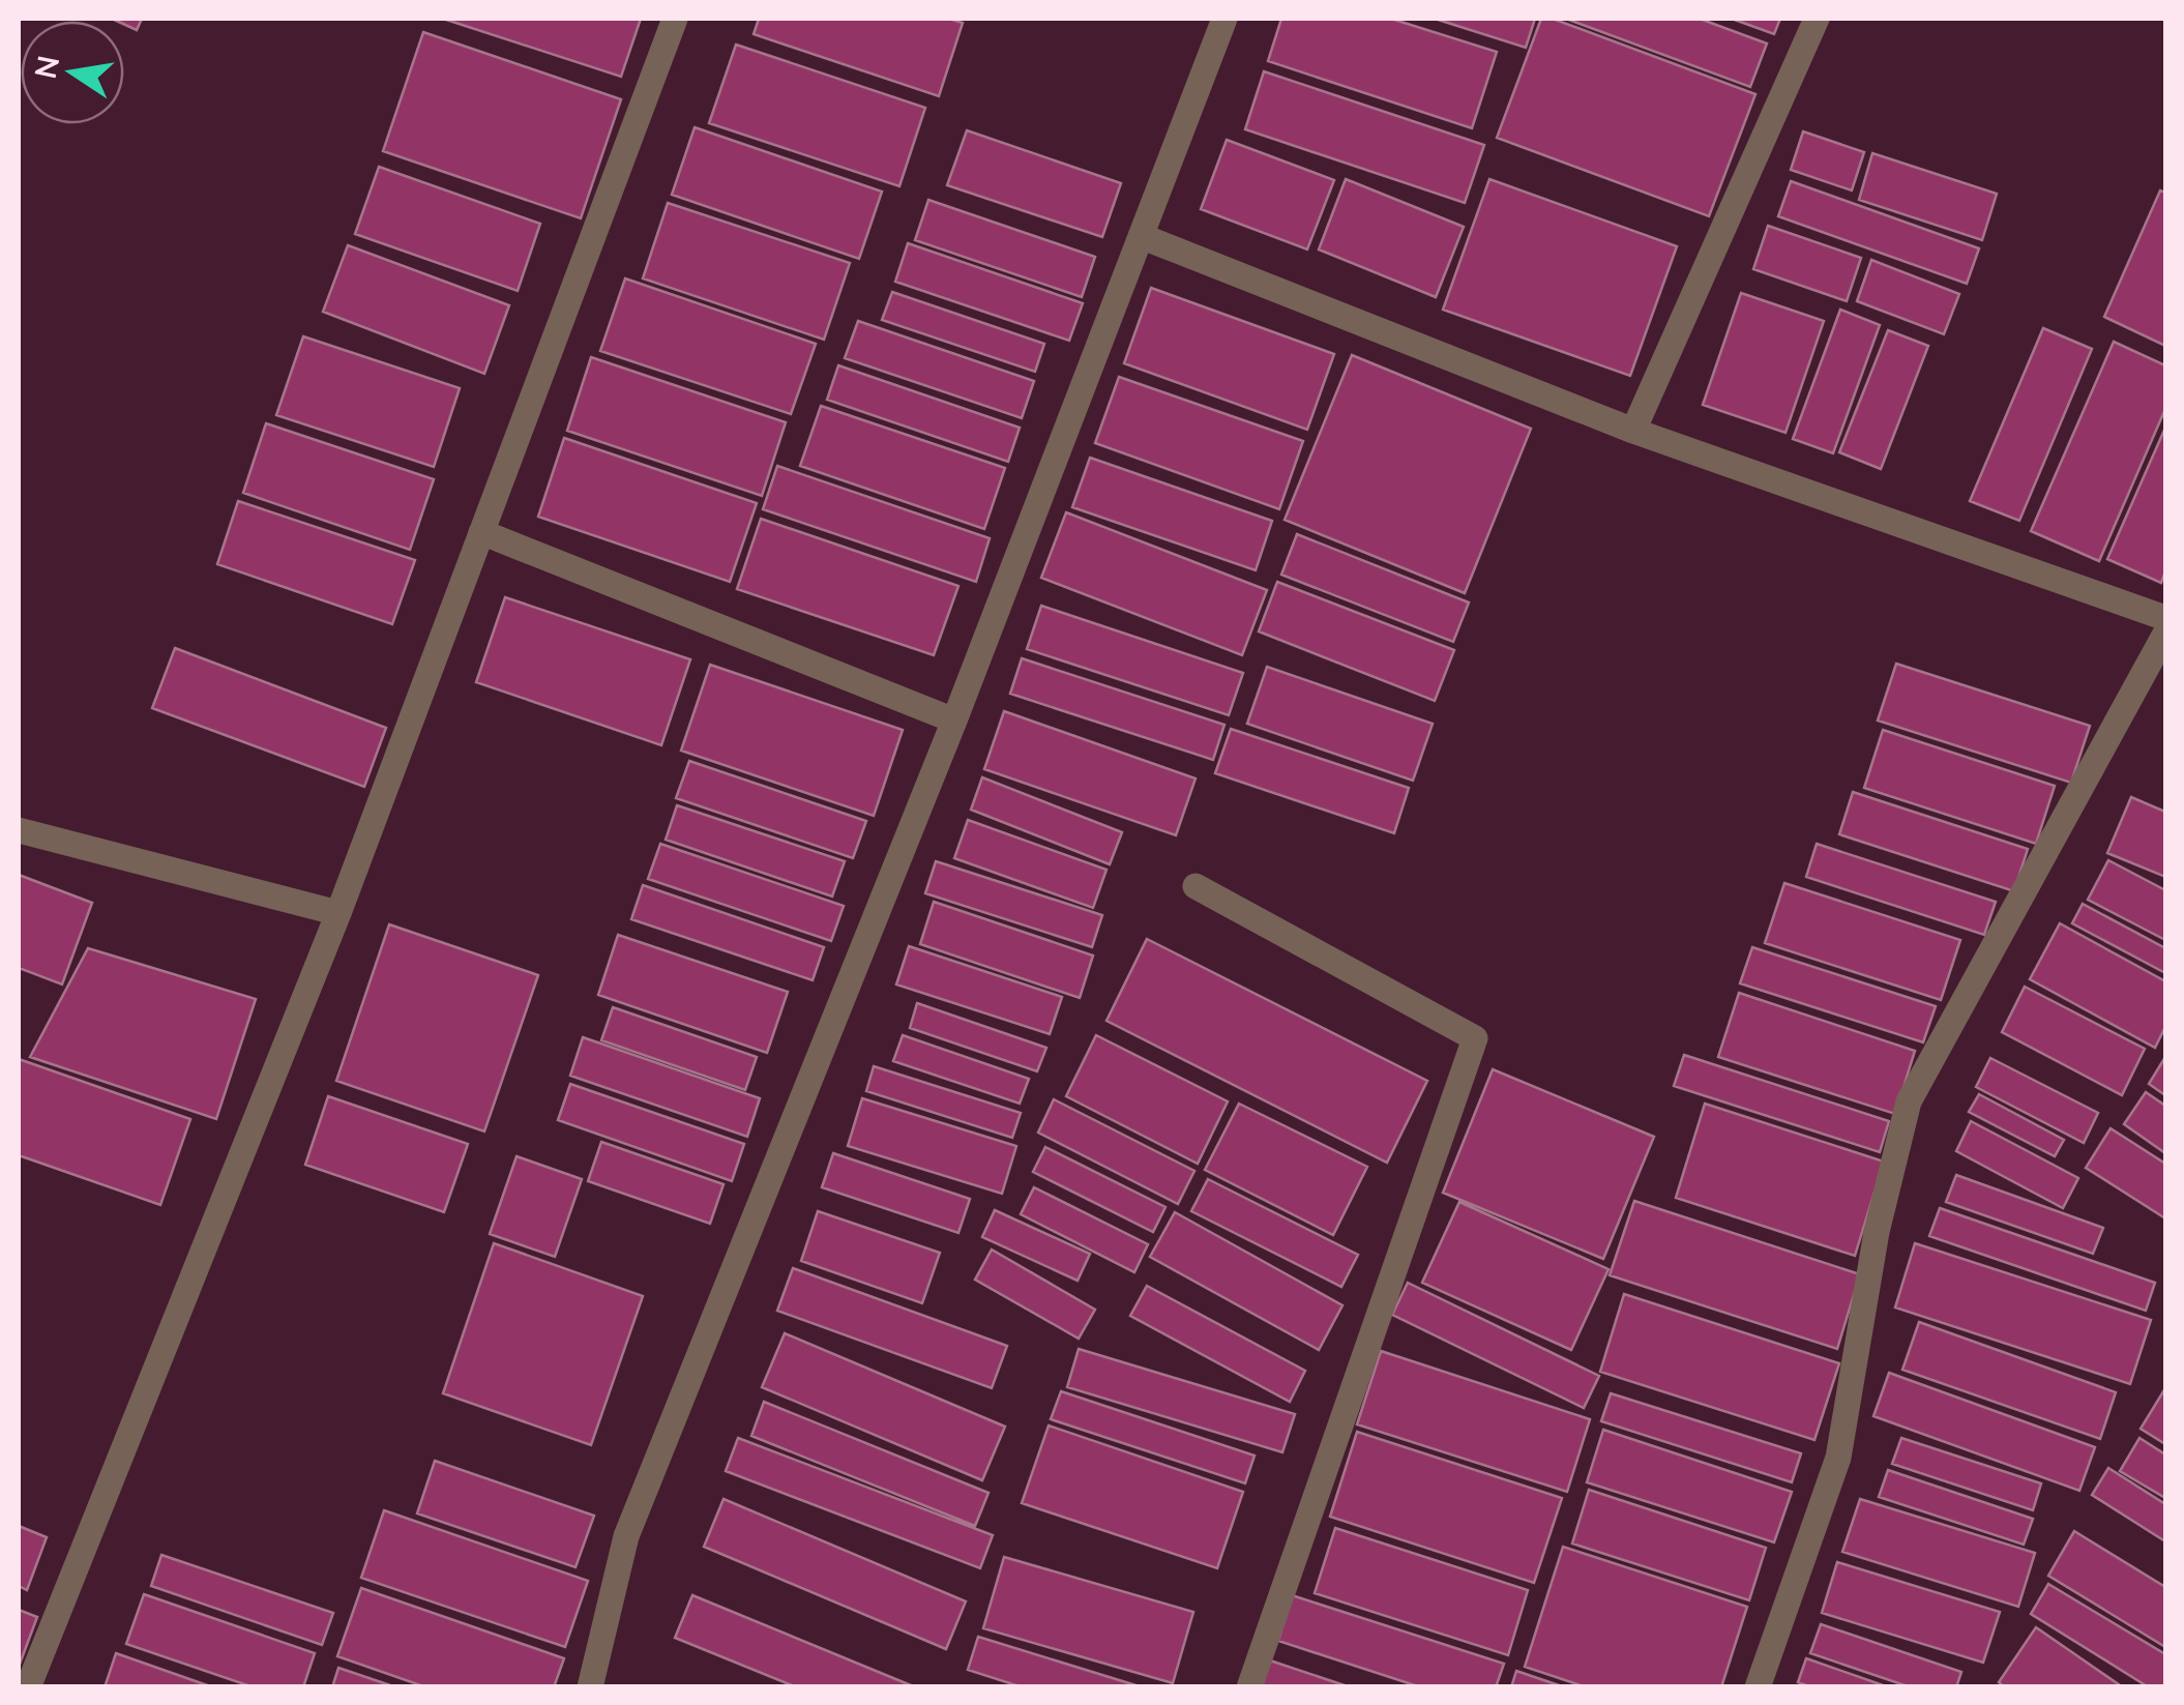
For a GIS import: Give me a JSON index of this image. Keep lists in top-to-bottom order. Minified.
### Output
{"north":"left"}
